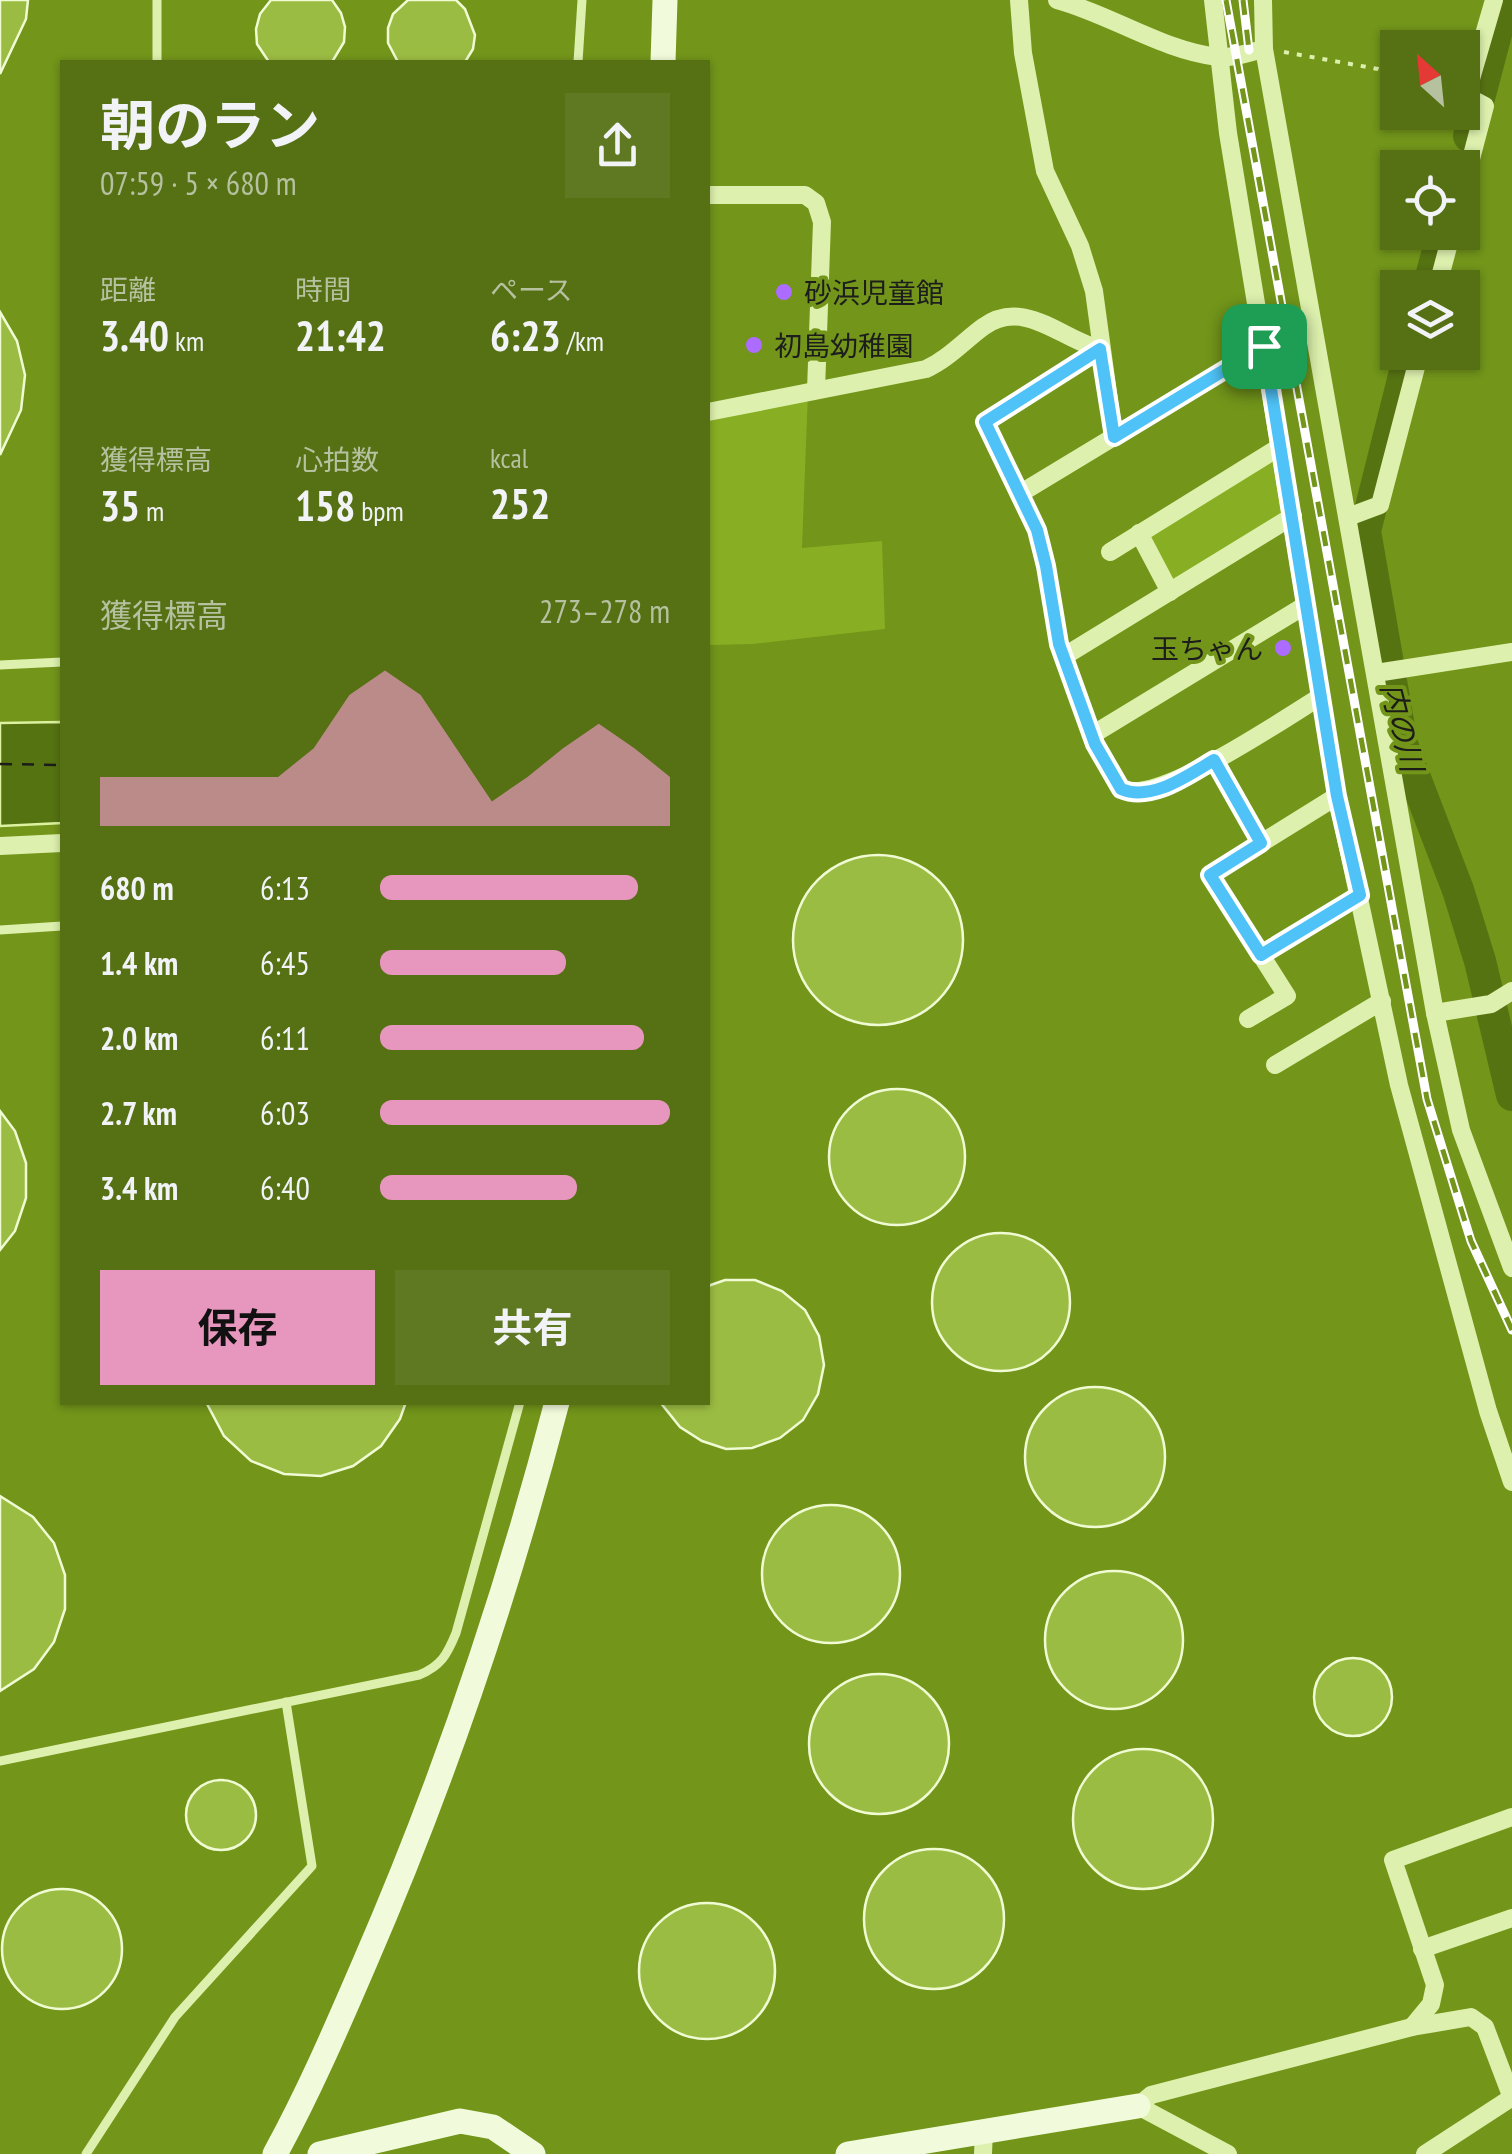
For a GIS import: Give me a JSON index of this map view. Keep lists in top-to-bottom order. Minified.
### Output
{"water":["内の川"],"places":["砂浜児童館","初島幼稚園","玉ちゃん"],"north":"top left","page":{"heading":["朝のラン","07:59 · 5 × 680 m"],"stats":[["距離","3.40 km"],["時間","21:42"],["ペース","6:23 /km"],["獲得標高","35 m"],["心拍数","158 bpm"],["kcal","252"]],"chart":["獲得標高","273–278 m"],"list":[{"name":"680 m","note":"6:13"},{"name":"1.4 km","note":"6:45"},{"name":"2.0 km","note":"6:11"},{"name":"2.7 km","note":"6:03"},{"name":"3.4 km","note":"6:40"}],"buttons":["保存","共有"]}}
